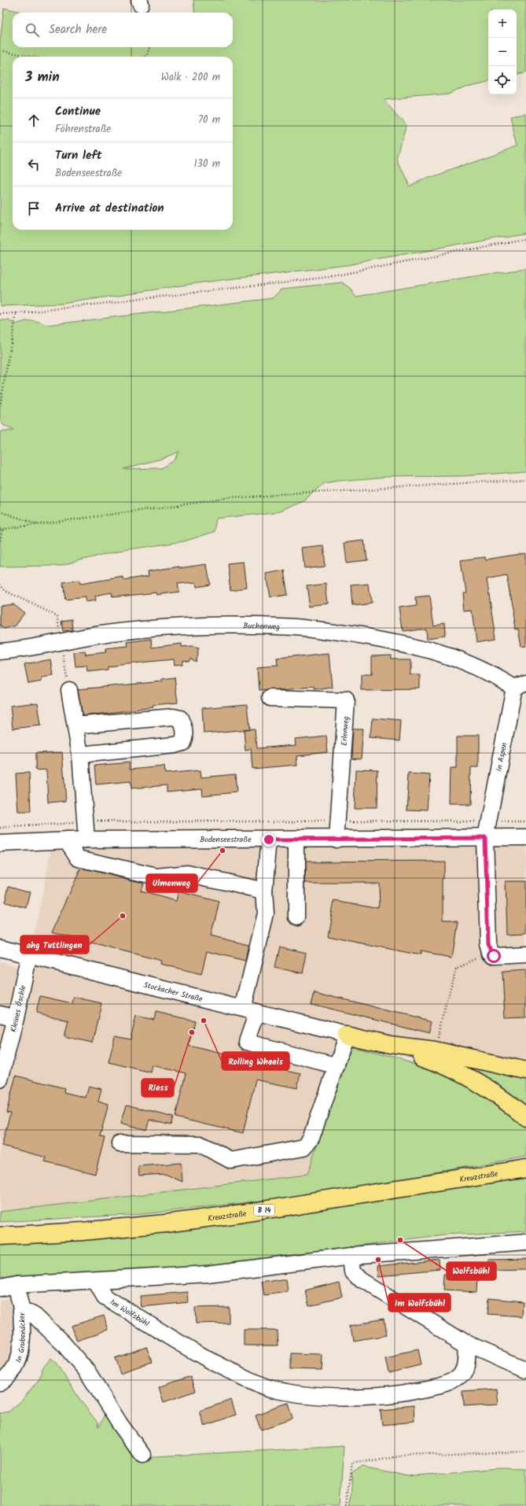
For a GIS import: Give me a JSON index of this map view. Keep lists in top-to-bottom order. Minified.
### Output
{"streets":{"main road":["Kreuzstraße","B 14"],"street":["Buchenweg","Erlenweg","In Aspen","Bodenseestraße","Stockacher Straße","Kleines Öschle","Im Wolfsbühl","In Grubenäcker"]},"crossings":[["Buchenweg","In Aspen"],["Erlenweg","Bodenseestraße"],["In Aspen","Bodenseestraße"],["Stockacher Straße","Kleines Öschle"]],"places":["Ulmenweg","ahg Tuttlingen","Rolling Wheels","Riess","Wolfsbühl","Im Wolfsbühl"],"page":{"map_buttons":["+","−"],"search":"Search here","heading":["3 min","Walk · 200 m"],"list":[["Continue","Föhrenstraße","70 m"],["Turn left","Bodenseestraße","130 m"],"Arrive at destination"]}}
